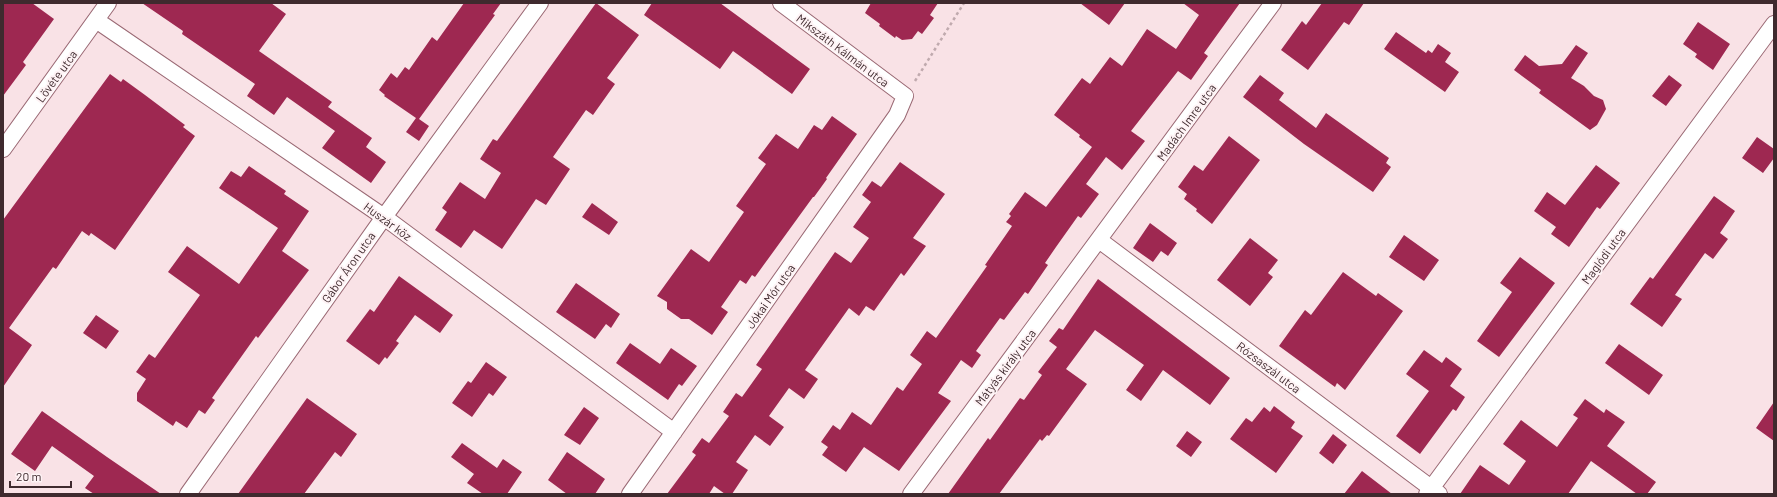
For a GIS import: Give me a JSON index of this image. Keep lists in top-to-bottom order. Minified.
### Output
{"streets":{"street":["Mikszáth Kálmán utca","Lövéte utca","Madách Imre utca","Huszár köz","Maglódi utca","Gábor Áron utca","Jókai Mór utca","Mátyás király utca","Rózsaszál utca"]},"crossings":[["Mikszáth Kálmán utca","Jókai Mór utca"],["Lövéte utca","Huszár köz"],["Madách Imre utca","Mátyás király utca"],["Madách Imre utca","Rózsaszál utca"],["Huszár köz","Gábor Áron utca"],["Huszár köz","Jókai Mór utca"],["Maglódi utca","Rózsaszál utca"],["Mátyás király utca","Rózsaszál utca"]],"scale_bar":"20 m"}
